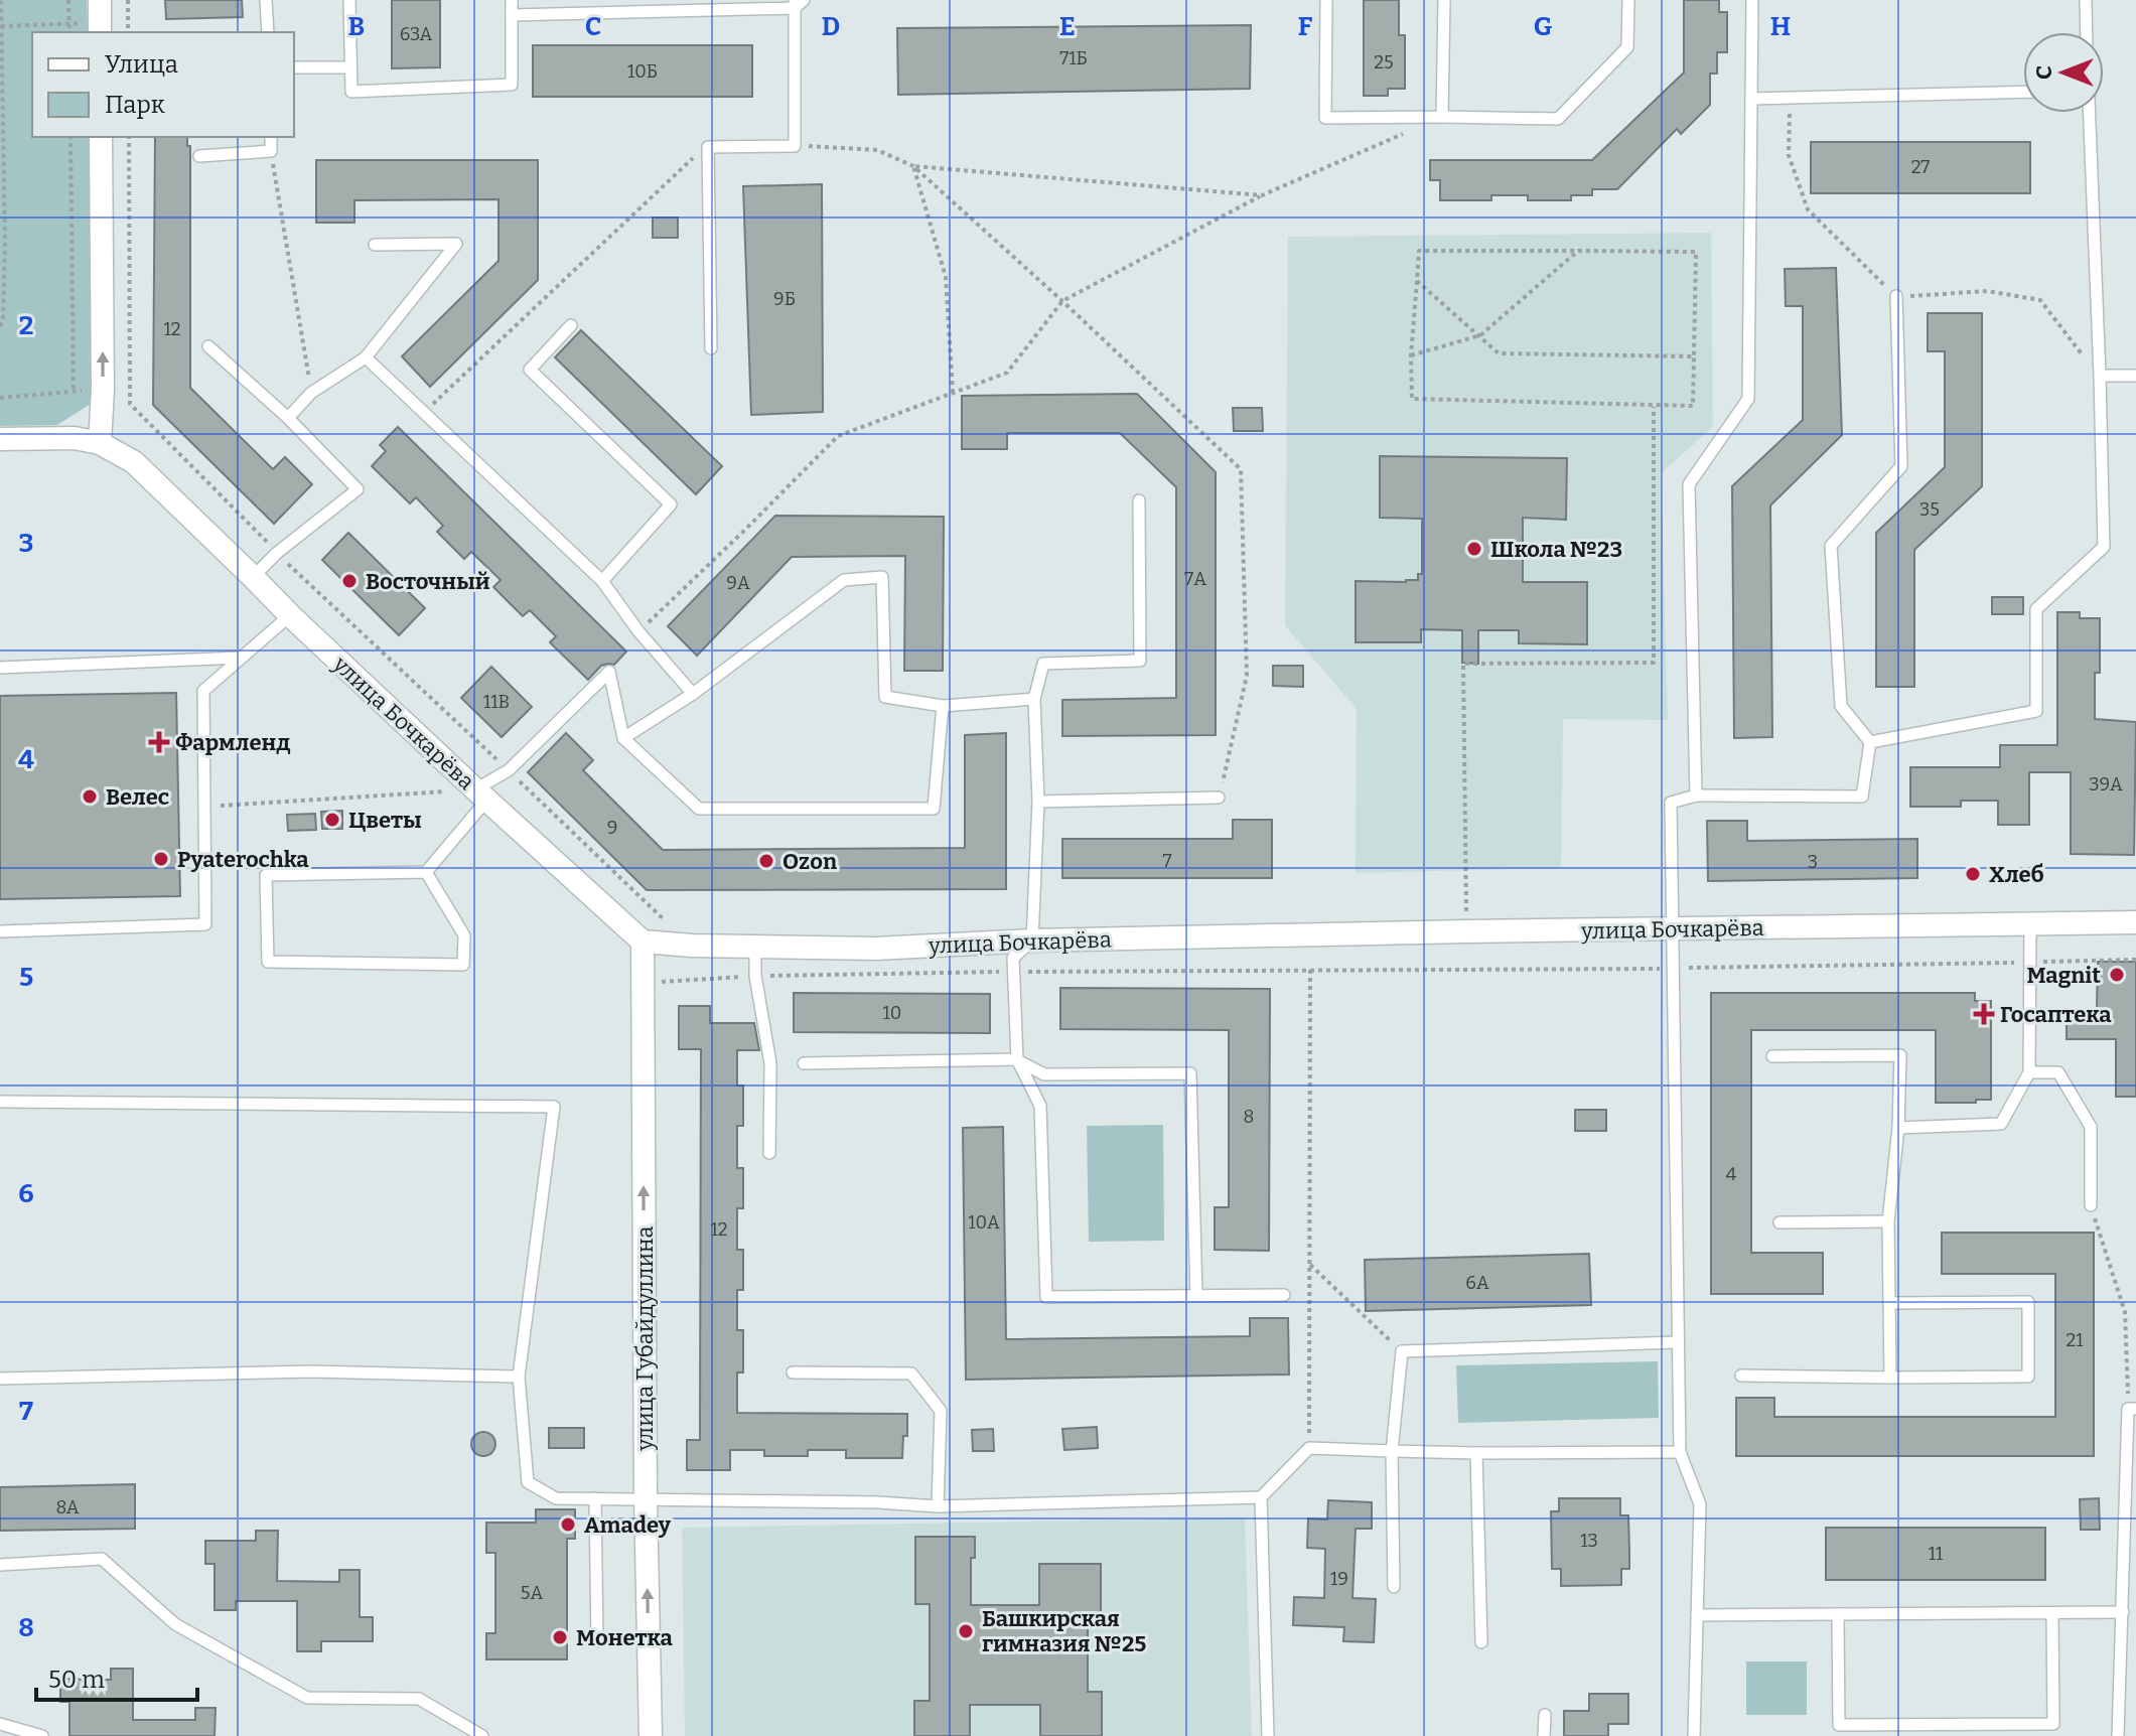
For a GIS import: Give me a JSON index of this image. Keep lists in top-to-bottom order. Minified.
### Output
{"streets":{"street":["улица Бочкарёва","улица Губайдуллина"]},"crossings":[["улица Бочкарёва","улица Губайдуллина"]],"one_way":["улица Губайдуллина"],"places":{"other":["Школа №23","Восточный","Велес","Цветы","Pyaterochka","Ozon","Хлеб","Magnit","Amadey","Башкирская гимназия №25","Монетка"],"health":["Фармленд","Госаптека"]},"house_numbers":["63А","71Б","25","10Б","27","9Б","12","35","7А","9А","11В","39А","9","7","3","10","8","4","10А","12","6А","21","8А","13","11","19","5А"],"legend":["Улица","Парк"],"scale_bar":"50 m","north":"left","grid":{"columns":["B","C","D","E","F","G","H"],"rows":["2","3","4","5","6","7","8"]}}
